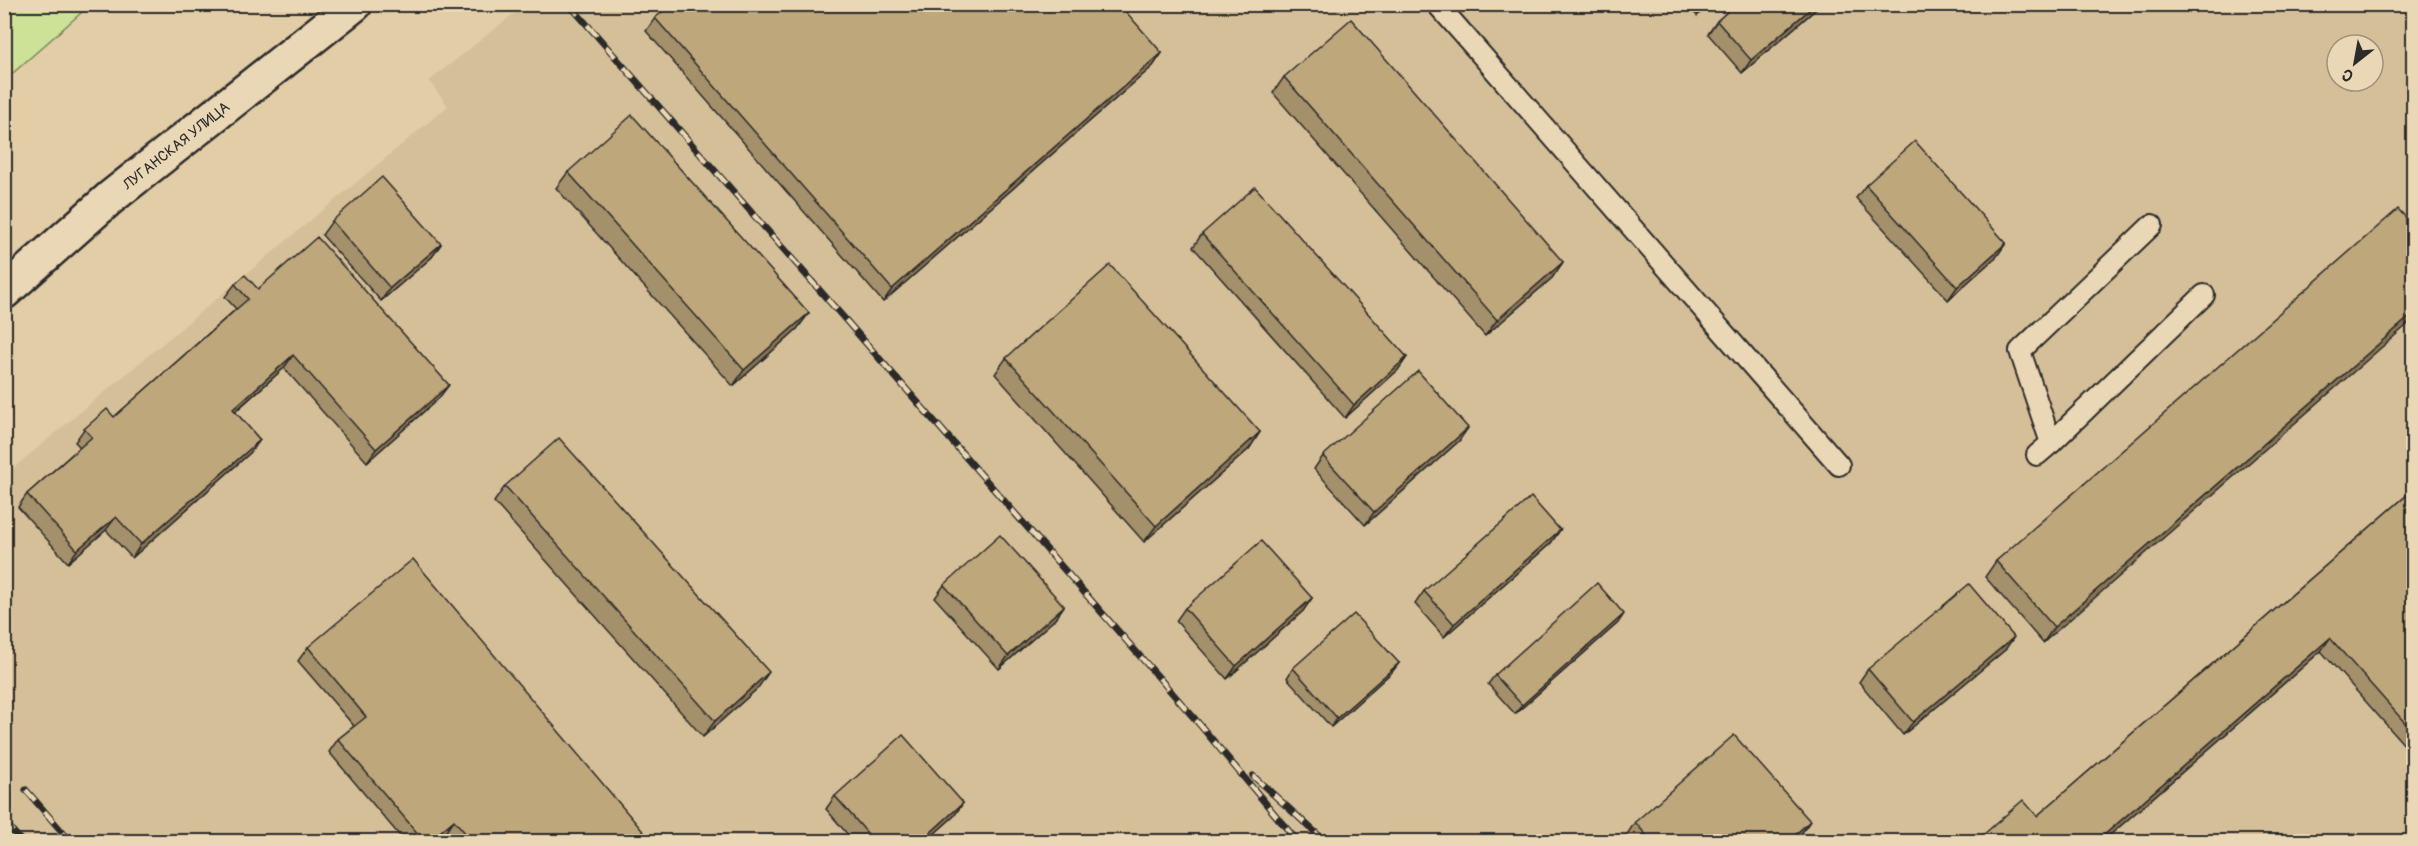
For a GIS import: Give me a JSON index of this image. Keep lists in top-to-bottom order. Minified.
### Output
{"streets":{"highway":["ЛУГАНСКАЯ УЛИЦА"]},"north":"bottom left"}
